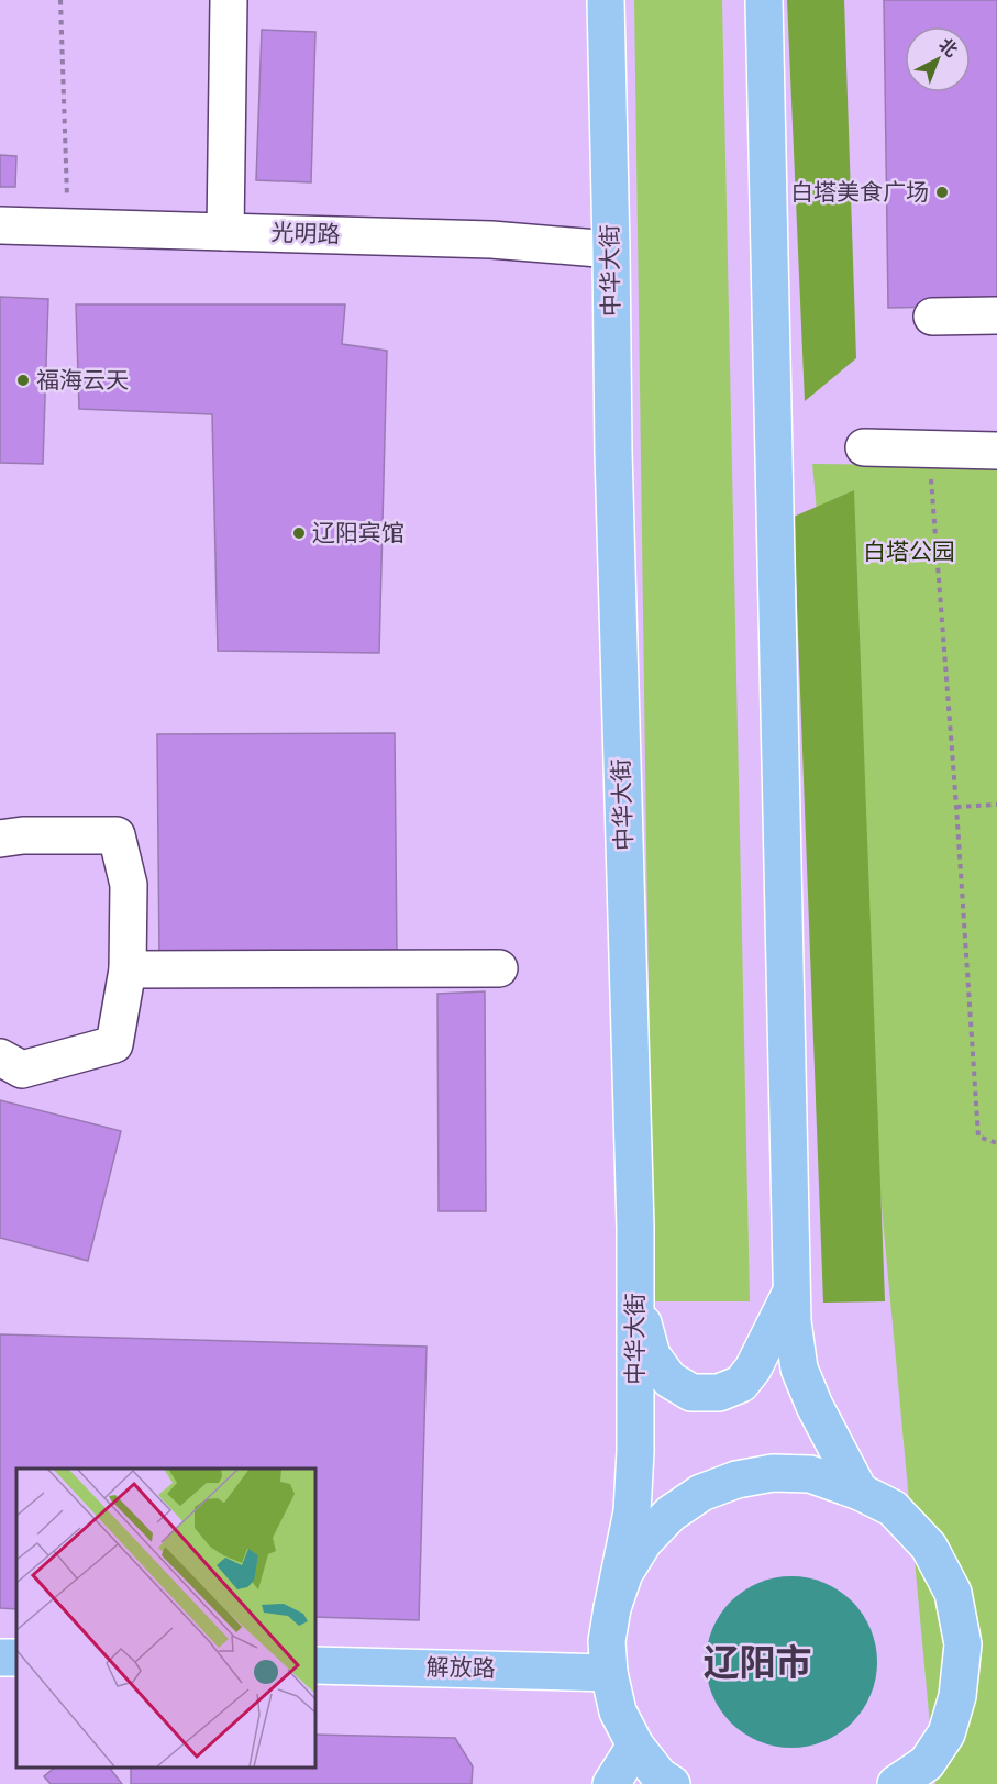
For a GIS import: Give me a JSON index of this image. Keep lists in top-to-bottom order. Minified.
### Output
{"streets":{"main road":["中华大街","解放路"],"street":["光明路"]},"crossings":[["光明路","中华大街"]],"districts":["辽阳市"],"parks":["白塔公园"],"places":["白塔美食广场","福海云天","辽阳宾馆"],"north":"top right"}
